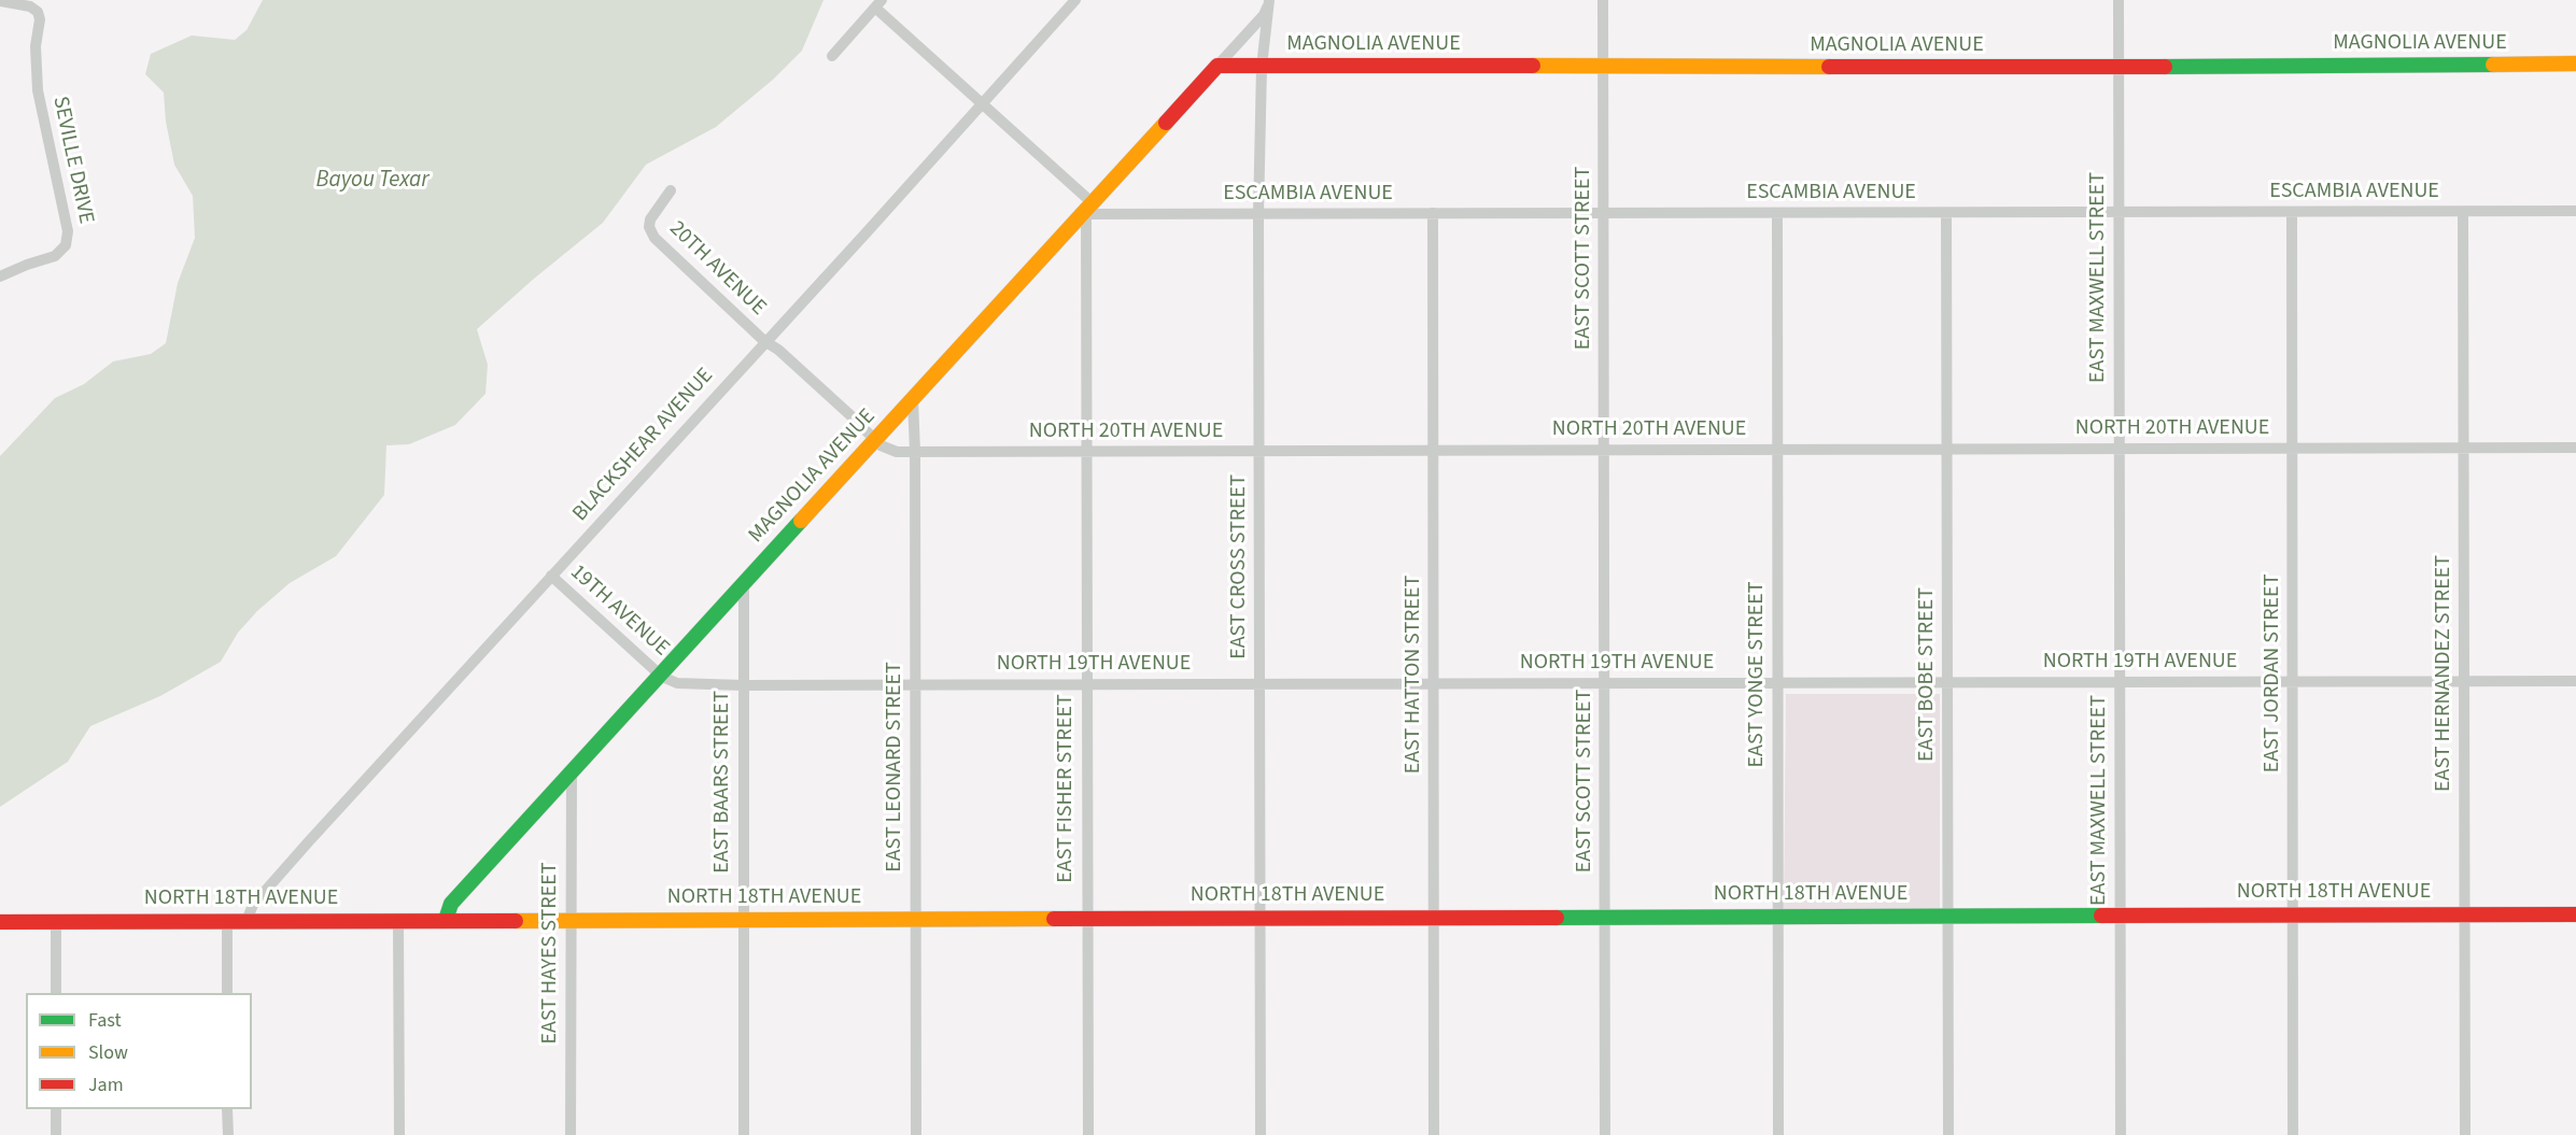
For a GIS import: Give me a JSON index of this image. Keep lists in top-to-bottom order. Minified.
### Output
{"streets":{"street":["MAGNOLIA AVENUE","SEVILLE DRIVE","ESCAMBIA AVENUE","EAST SCOTT STREET","20TH AVENUE","EAST MAXWELL STREET","NORTH 20TH AVENUE","BLACKSHEAR AVENUE","EAST CROSS STREET","19TH AVENUE","NORTH 19TH AVENUE","EAST JORDAN STREET","EAST HERNANDEZ STREET","EAST HATTON STREET","EAST YONGE STREET","EAST BOBE STREET","EAST LEONARD STREET","EAST BAARS STREET","EAST FISHER STREET","NORTH 18TH AVENUE","EAST HAYES STREET"]},"crossings":[["MAGNOLIA AVENUE","ESCAMBIA AVENUE"],["MAGNOLIA AVENUE","EAST SCOTT STREET"],["MAGNOLIA AVENUE","EAST MAXWELL STREET"],["MAGNOLIA AVENUE","NORTH 20TH AVENUE"],["MAGNOLIA AVENUE","EAST CROSS STREET"],["MAGNOLIA AVENUE","19TH AVENUE"],["MAGNOLIA AVENUE","NORTH 19TH AVENUE"],["MAGNOLIA AVENUE","EAST LEONARD STREET"],["MAGNOLIA AVENUE","EAST BAARS STREET"],["MAGNOLIA AVENUE","EAST FISHER STREET"],["MAGNOLIA AVENUE","NORTH 18TH AVENUE"],["MAGNOLIA AVENUE","EAST HAYES STREET"],["ESCAMBIA AVENUE","EAST SCOTT STREET"],["ESCAMBIA AVENUE","EAST MAXWELL STREET"],["ESCAMBIA AVENUE","EAST CROSS STREET"],["ESCAMBIA AVENUE","EAST JORDAN STREET"],["ESCAMBIA AVENUE","EAST HERNANDEZ STREET"],["ESCAMBIA AVENUE","EAST HATTON STREET"],["ESCAMBIA AVENUE","EAST YONGE STREET"],["ESCAMBIA AVENUE","EAST BOBE STREET"],["ESCAMBIA AVENUE","EAST FISHER STREET"],["EAST SCOTT STREET","NORTH 20TH AVENUE"],["EAST SCOTT STREET","NORTH 19TH AVENUE"],["EAST SCOTT STREET","NORTH 18TH AVENUE"],["20TH AVENUE","NORTH 20TH AVENUE"],["20TH AVENUE","BLACKSHEAR AVENUE"],["EAST MAXWELL STREET","NORTH 20TH AVENUE"],["EAST MAXWELL STREET","NORTH 19TH AVENUE"],["EAST MAXWELL STREET","NORTH 18TH AVENUE"],["NORTH 20TH AVENUE","BLACKSHEAR AVENUE"],["NORTH 20TH AVENUE","EAST CROSS STREET"],["NORTH 20TH AVENUE","EAST JORDAN STREET"],["NORTH 20TH AVENUE","EAST HERNANDEZ STREET"],["NORTH 20TH AVENUE","EAST HATTON STREET"],["NORTH 20TH AVENUE","EAST YONGE STREET"],["NORTH 20TH AVENUE","EAST BOBE STREET"],["NORTH 20TH AVENUE","EAST LEONARD STREET"],["NORTH 20TH AVENUE","EAST FISHER STREET"],["BLACKSHEAR AVENUE","19TH AVENUE"],["BLACKSHEAR AVENUE","NORTH 18TH AVENUE"],["EAST CROSS STREET","NORTH 19TH AVENUE"],["EAST CROSS STREET","NORTH 18TH AVENUE"],["19TH AVENUE","NORTH 19TH AVENUE"],["NORTH 19TH AVENUE","EAST JORDAN STREET"],["NORTH 19TH AVENUE","EAST HERNANDEZ STREET"],["NORTH 19TH AVENUE","EAST HATTON STREET"],["NORTH 19TH AVENUE","EAST YONGE STREET"],["NORTH 19TH AVENUE","EAST BOBE STREET"],["NORTH 19TH AVENUE","EAST LEONARD STREET"],["NORTH 19TH AVENUE","EAST BAARS STREET"],["NORTH 19TH AVENUE","EAST FISHER STREET"],["EAST JORDAN STREET","NORTH 18TH AVENUE"],["EAST HERNANDEZ STREET","NORTH 18TH AVENUE"],["EAST HATTON STREET","NORTH 18TH AVENUE"],["EAST YONGE STREET","NORTH 18TH AVENUE"],["EAST BOBE STREET","NORTH 18TH AVENUE"],["EAST LEONARD STREET","NORTH 18TH AVENUE"],["EAST BAARS STREET","NORTH 18TH AVENUE"],["EAST FISHER STREET","NORTH 18TH AVENUE"],["NORTH 18TH AVENUE","EAST HAYES STREET"]],"water":["Bayou Texar"],"legend":["Fast","Slow","Jam"]}
